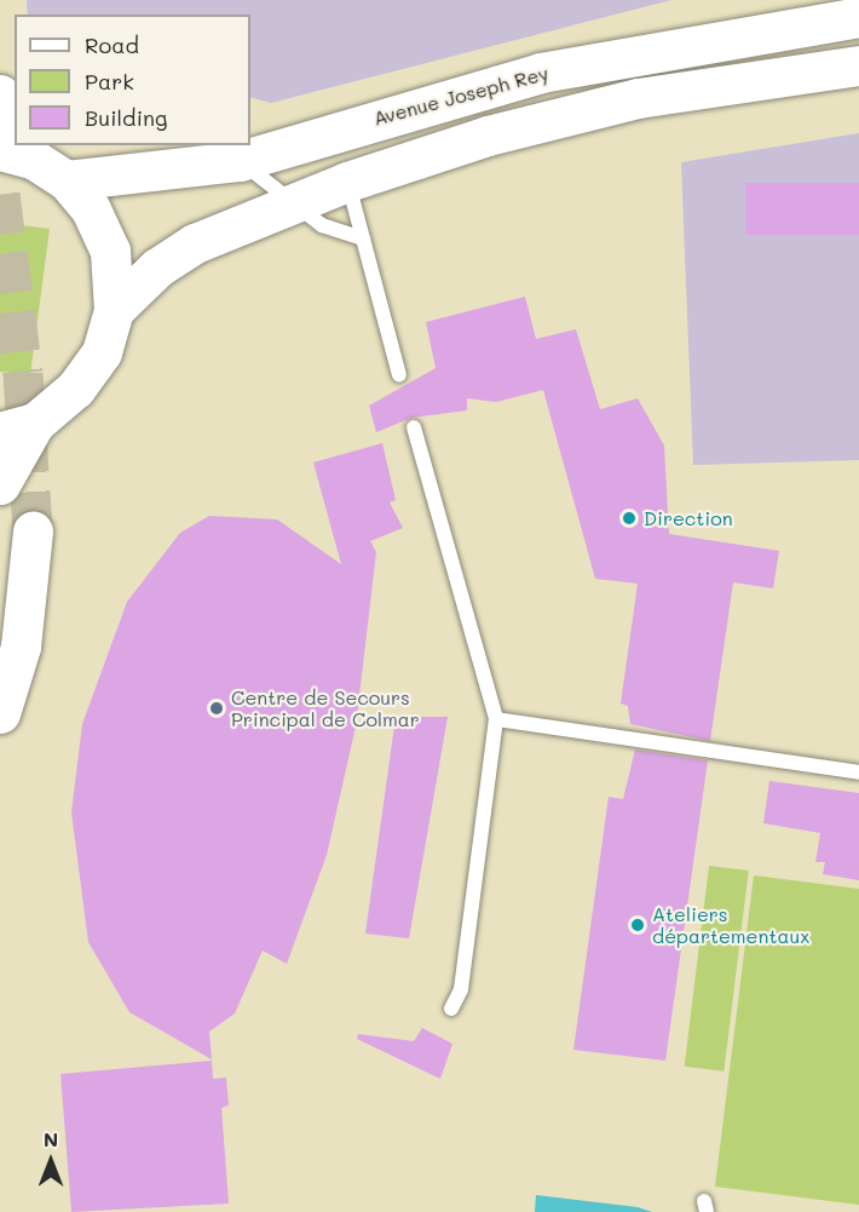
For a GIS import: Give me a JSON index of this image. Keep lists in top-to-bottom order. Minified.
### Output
{"streets":{"main road":["Avenue Joseph Rey"]},"places":["Direction","Centre de Secours Principal de Colmar","Ateliers départementaux"],"legend":["Road","Park","Building"],"north":"top"}
